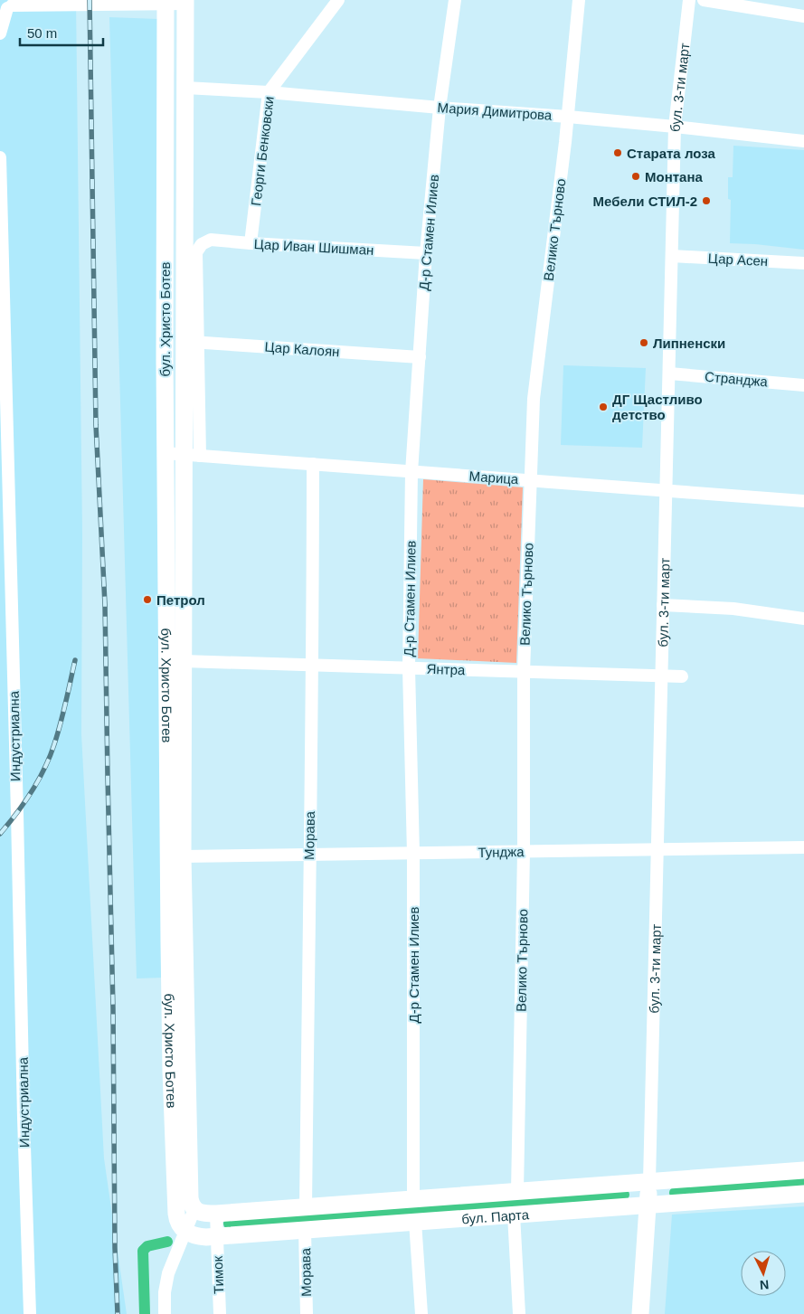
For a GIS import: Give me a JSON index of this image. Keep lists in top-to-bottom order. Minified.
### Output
{"streets":{"main road":["бул. 3-ти март","бул. Христо Ботев","бул. Парта"],"street":["Мария Димитрова","Георги Бенковски","Велико Търново","Д-р Стамен Илиев","Цар Иван Шишман","Цар Асен","Цар Калоян","Странджа","Марица","Янтра","Индустриална","Морава","Тунджа","Тимок"]},"crossings":[["бул. 3-ти март","Мария Димитрова"],["бул. 3-ти март","Цар Асен"],["бул. 3-ти март","Странджа"],["бул. 3-ти март","Марица"],["бул. 3-ти март","Янтра"],["бул. 3-ти март","Тунджа"],["бул. 3-ти март","бул. Парта"],["Мария Димитрова","Георги Бенковски"],["Мария Димитрова","Велико Търново"],["Мария Димитрова","Д-р Стамен Илиев"],["Мария Димитрова","бул. Христо Ботев"],["Георги Бенковски","Цар Иван Шишман"],["Велико Търново","Марица"],["Велико Търново","Янтра"],["Велико Търново","Тунджа"],["Велико Търново","бул. Парта"],["Д-р Стамен Илиев","Цар Иван Шишман"],["Д-р Стамен Илиев","Цар Калоян"],["Д-р Стамен Илиев","Марица"],["Д-р Стамен Илиев","Янтра"],["Д-р Стамен Илиев","Тунджа"],["Д-р Стамен Илиев","бул. Парта"],["Цар Иван Шишман","бул. Христо Ботев"],["Цар Иван Шишман","Цар Калоян"],["бул. Христо Ботев","Цар Калоян"],["бул. Христо Ботев","Марица"],["бул. Христо Ботев","Янтра"],["бул. Христо Ботев","Тунджа"],["бул. Христо Ботев","бул. Парта"],["Марица","Морава"],["Янтра","Морава"],["Морава","Тунджа"],["Морава","бул. Парта"],["бул. Парта","Тимок"]],"places":["Старата лоза","Монтана","Мебели СТИЛ-2","Липненски","ДГ Щастливо детство","Петрол"],"scale_bar":"50 m","north":"bottom"}
